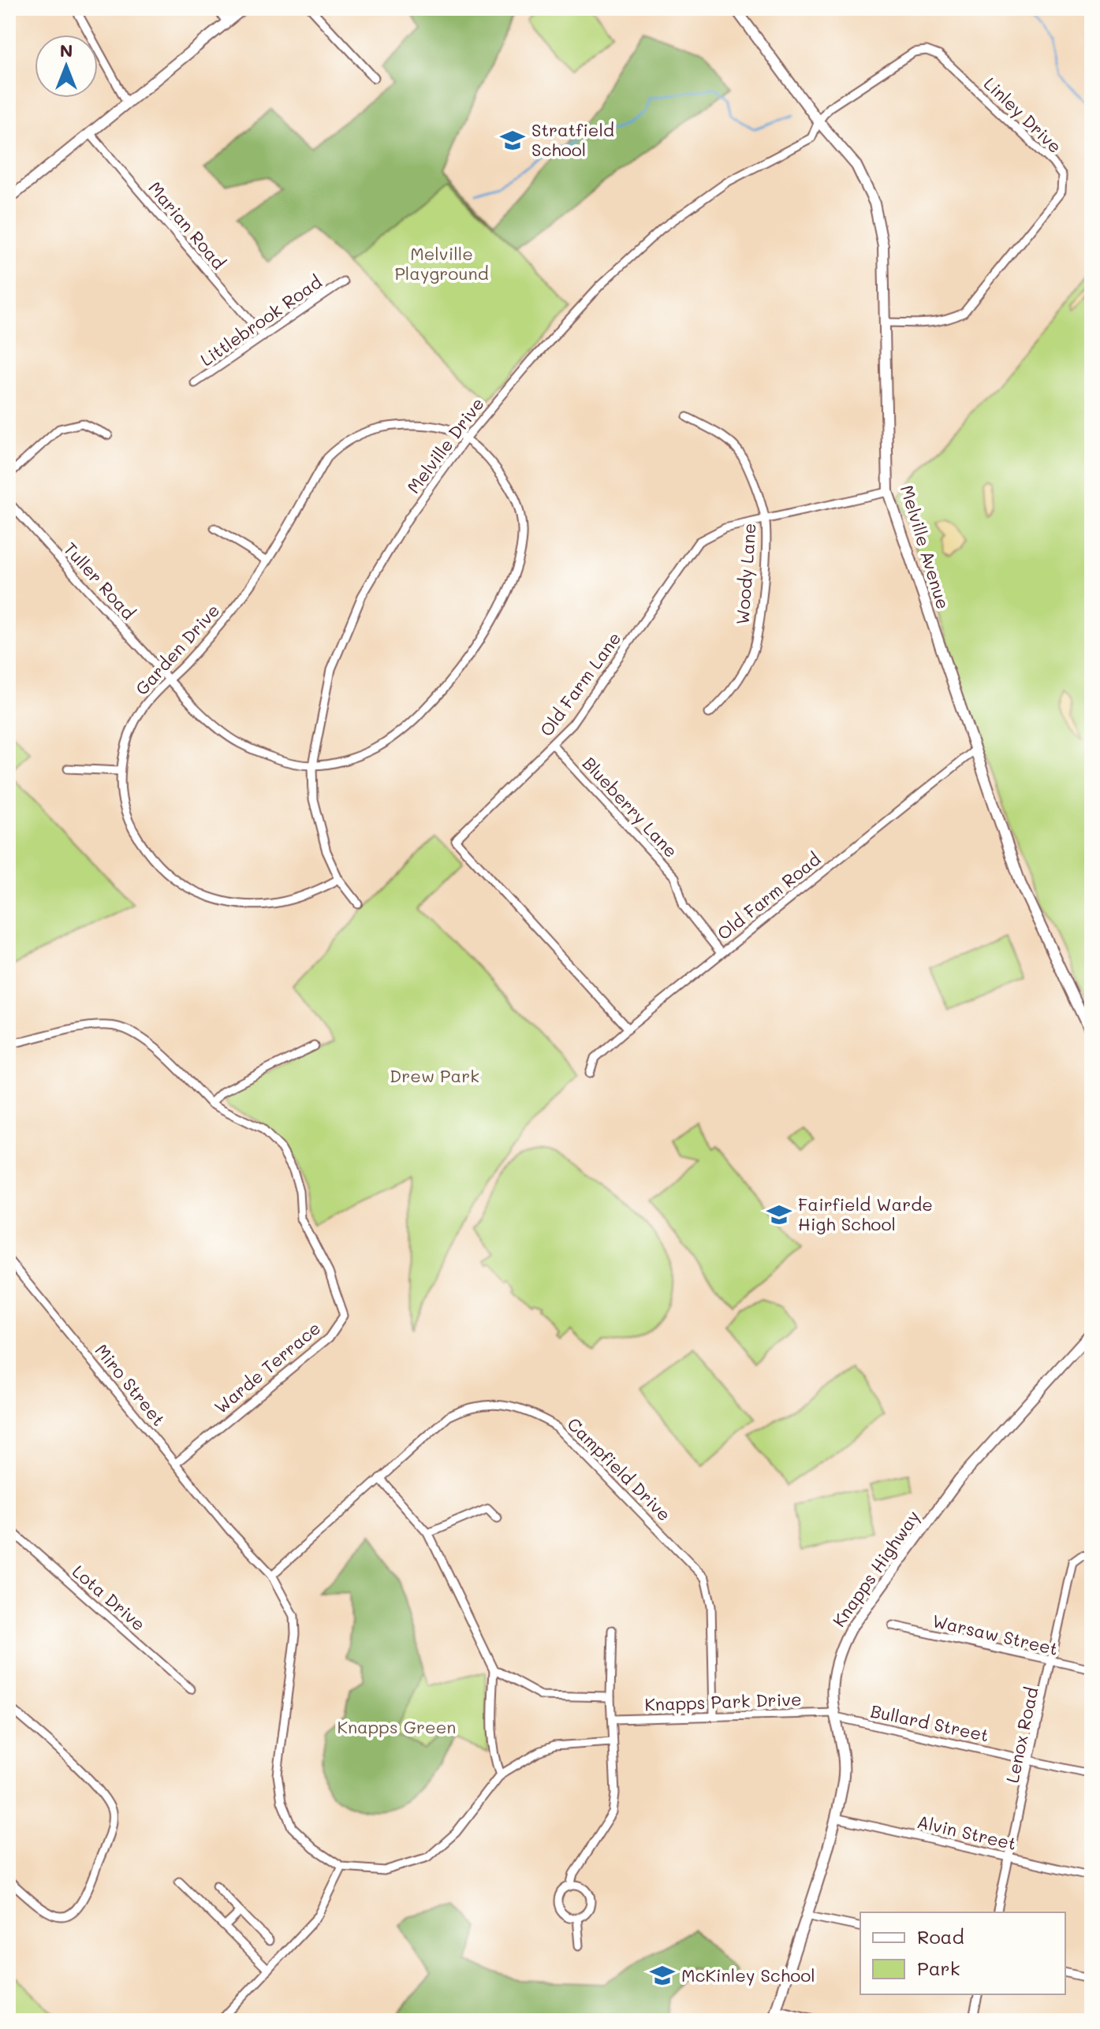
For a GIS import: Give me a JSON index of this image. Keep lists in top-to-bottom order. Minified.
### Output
{"streets":{"street":["Linley Drive","Marian Road","Littlebrook Road","Melville Drive","Melville Avenue","Woody Lane","Tuller Road","Garden Drive","Old Farm Lane","Blueberry Lane","Old Farm Road","Warde Terrace","Miro Street","Campfield Drive","Knapps Highway","Lota Drive","Warsaw Street","Knapps Park Drive","Bullard Street","Lenox Road","Alvin Street"]},"crossings":[["Linley Drive","Melville Drive"],["Linley Drive","Melville Avenue"],["Marian Road","Littlebrook Road"],["Melville Drive","Melville Avenue"],["Melville Drive","Tuller Road"],["Melville Drive","Garden Drive"],["Melville Avenue","Old Farm Lane"],["Melville Avenue","Old Farm Road"],["Woody Lane","Old Farm Lane"],["Tuller Road","Garden Drive"],["Old Farm Lane","Blueberry Lane"],["Old Farm Lane","Old Farm Road"],["Blueberry Lane","Old Farm Road"],["Warde Terrace","Miro Street"],["Miro Street","Campfield Drive"],["Campfield Drive","Knapps Park Drive"],["Knapps Highway","Knapps Park Drive"],["Knapps Highway","Bullard Street"],["Knapps Highway","Alvin Street"],["Warsaw Street","Lenox Road"],["Knapps Park Drive","Bullard Street"],["Bullard Street","Lenox Road"],["Lenox Road","Alvin Street"]],"parks":["Melville Playground","Drew Park","Knapps Green"],"places":{"school or university":["Stratfield School","Fairfield Warde High School","McKinley School"]},"legend":["Road","Park"],"north":"top"}
